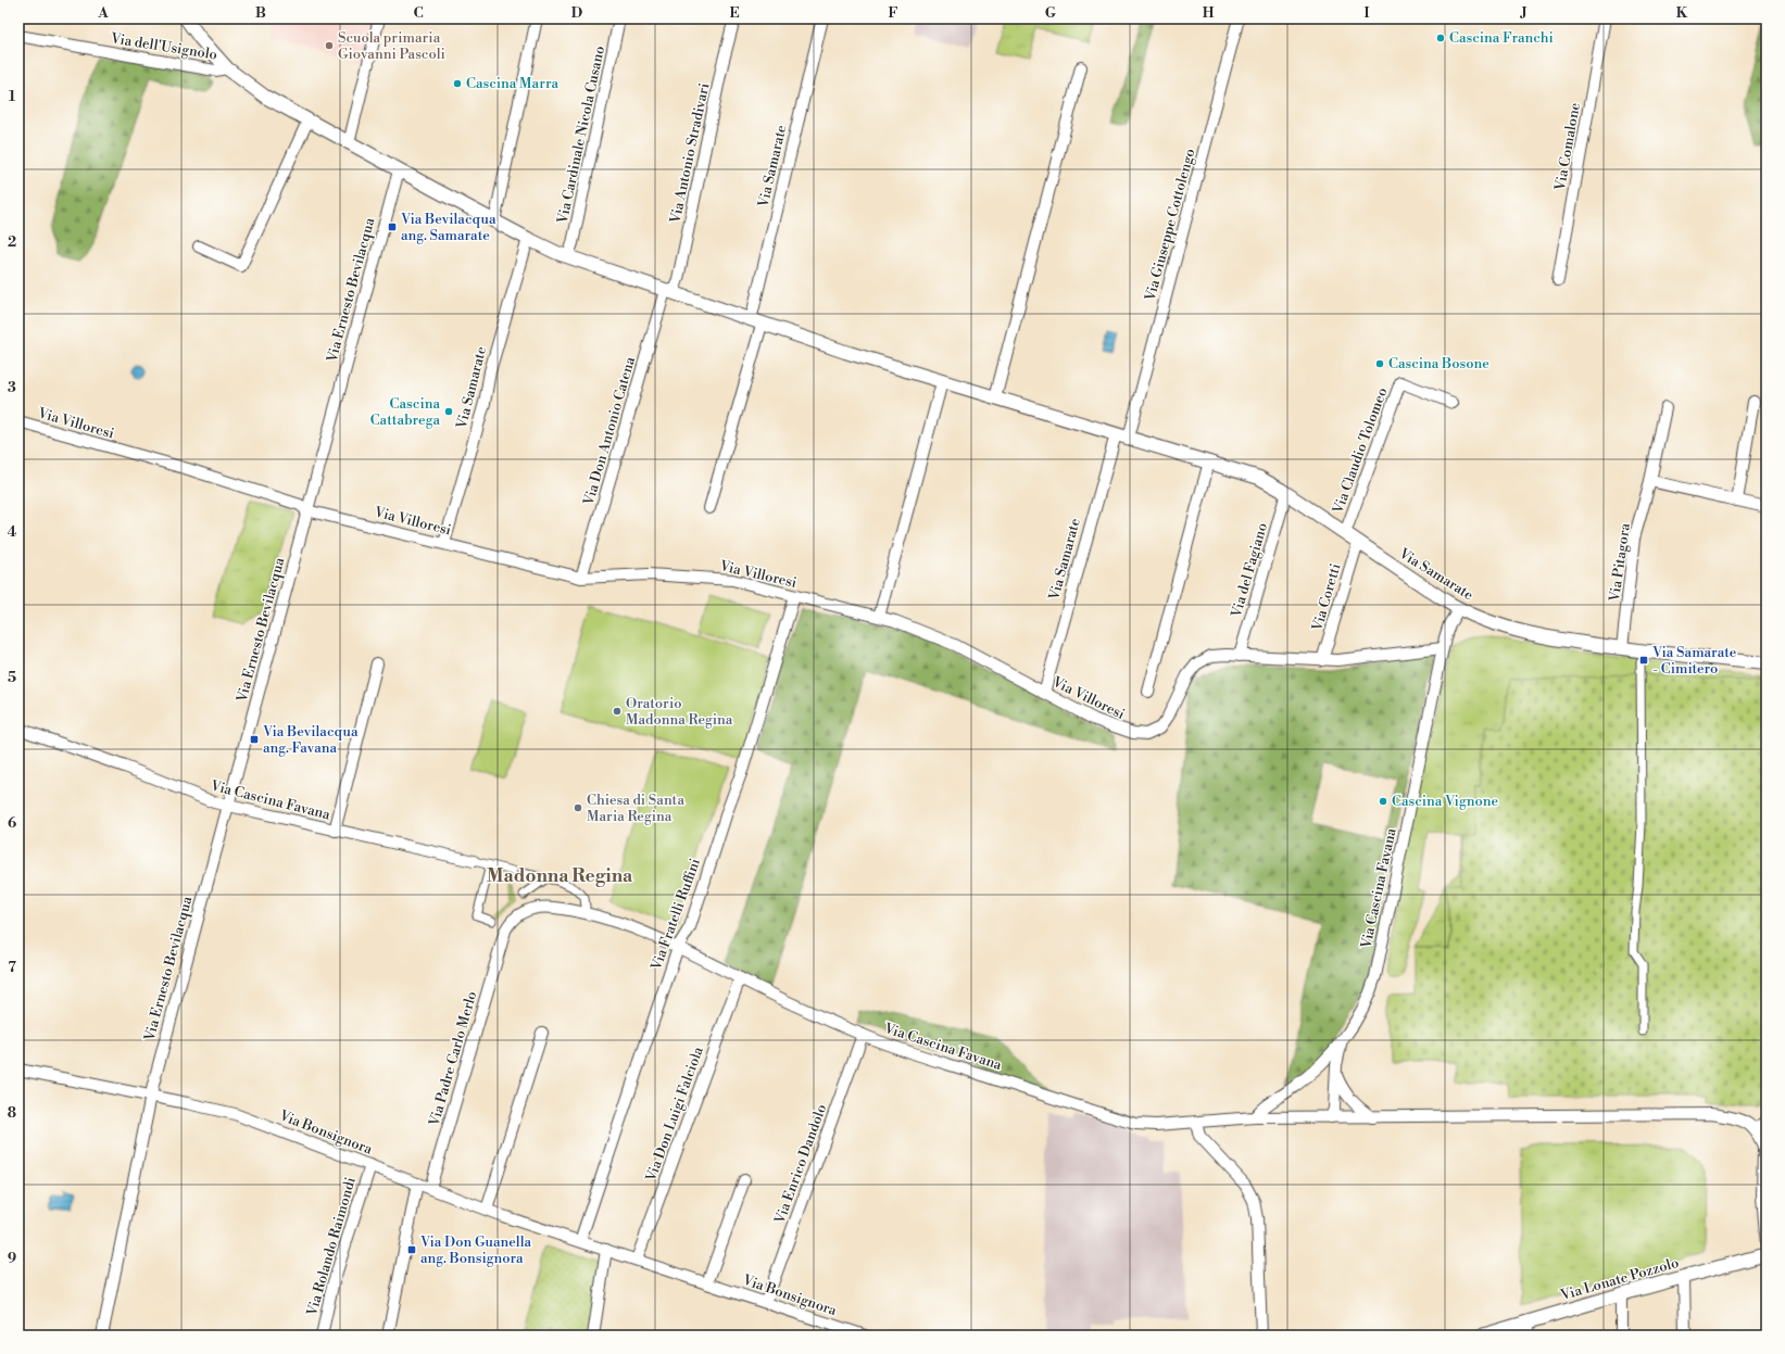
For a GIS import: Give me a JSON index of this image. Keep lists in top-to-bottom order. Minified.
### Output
{"streets":{"street":["Via dell'Usignolo","Via Cardinale Nicola Cusano","Via Comalone","Via Antonio Stradivari","Via Samarate","Via Giuseppe Cottolengo","Via Ernesto Bevilacqua","Via Villoresi","Via Don Antonio Catena","Via Claudio Tolomeo","Via Pitagora","Via del Fagiano","Via Coretti","Via Cascina Favana","Via Fratelli Ruffini","Via Padre Carlo Merlo","Via Don Luigi Falciola","Via Bonsignora","Via Enrico Dandolo","Via Rolando Raimondi","Via Lonate Pozzolo"]},"crossings":[["Via dell'Usignolo","Via Samarate"],["Via Cardinale Nicola Cusano","Via Samarate"],["Via Antonio Stradivari","Via Samarate"],["Via Antonio Stradivari","Via Don Antonio Catena"],["Via Samarate","Via Giuseppe Cottolengo"],["Via Samarate","Via Ernesto Bevilacqua"],["Via Samarate","Via Villoresi"],["Via Samarate","Via Don Antonio Catena"],["Via Samarate","Via Claudio Tolomeo"],["Via Samarate","Via Pitagora"],["Via Samarate","Via del Fagiano"],["Via Samarate","Via Coretti"],["Via Samarate","Via Cascina Favana"],["Via Ernesto Bevilacqua","Via Villoresi"],["Via Ernesto Bevilacqua","Via Cascina Favana"],["Via Ernesto Bevilacqua","Via Bonsignora"],["Via Villoresi","Via Don Antonio Catena"],["Via Villoresi","Via del Fagiano"],["Via Villoresi","Via Coretti"],["Via Villoresi","Via Cascina Favana"],["Via Villoresi","Via Fratelli Ruffini"],["Via Cascina Favana","Via Fratelli Ruffini"],["Via Cascina Favana","Via Padre Carlo Merlo"],["Via Cascina Favana","Via Don Luigi Falciola"],["Via Cascina Favana","Via Enrico Dandolo"],["Via Fratelli Ruffini","Via Bonsignora"],["Via Padre Carlo Merlo","Via Bonsignora"],["Via Don Luigi Falciola","Via Bonsignora"],["Via Bonsignora","Via Enrico Dandolo"],["Via Bonsignora","Via Rolando Raimondi"]],"districts":["Madonna Regina"],"places":{"other":["Cascina Franchi","Scuola primaria Giovanni Pascoli","Cascina Marra","Cascina Bosone","Cascina Cattabrega","Oratorio Madonna Regina","Cascina Vignone","Chiesa di Santa Maria Regina"],"transit":["Via Bevilacqua ang. Samarate","Via Samarate - Cimitero","Via Bevilacqua ang. Favana","Via Don Guanella ang. Bonsignora"]},"grid":{"columns":["A","B","C","D","E","F","G","H","I","J","K"],"rows":["1","2","3","4","5","6","7","8","9"]}}
